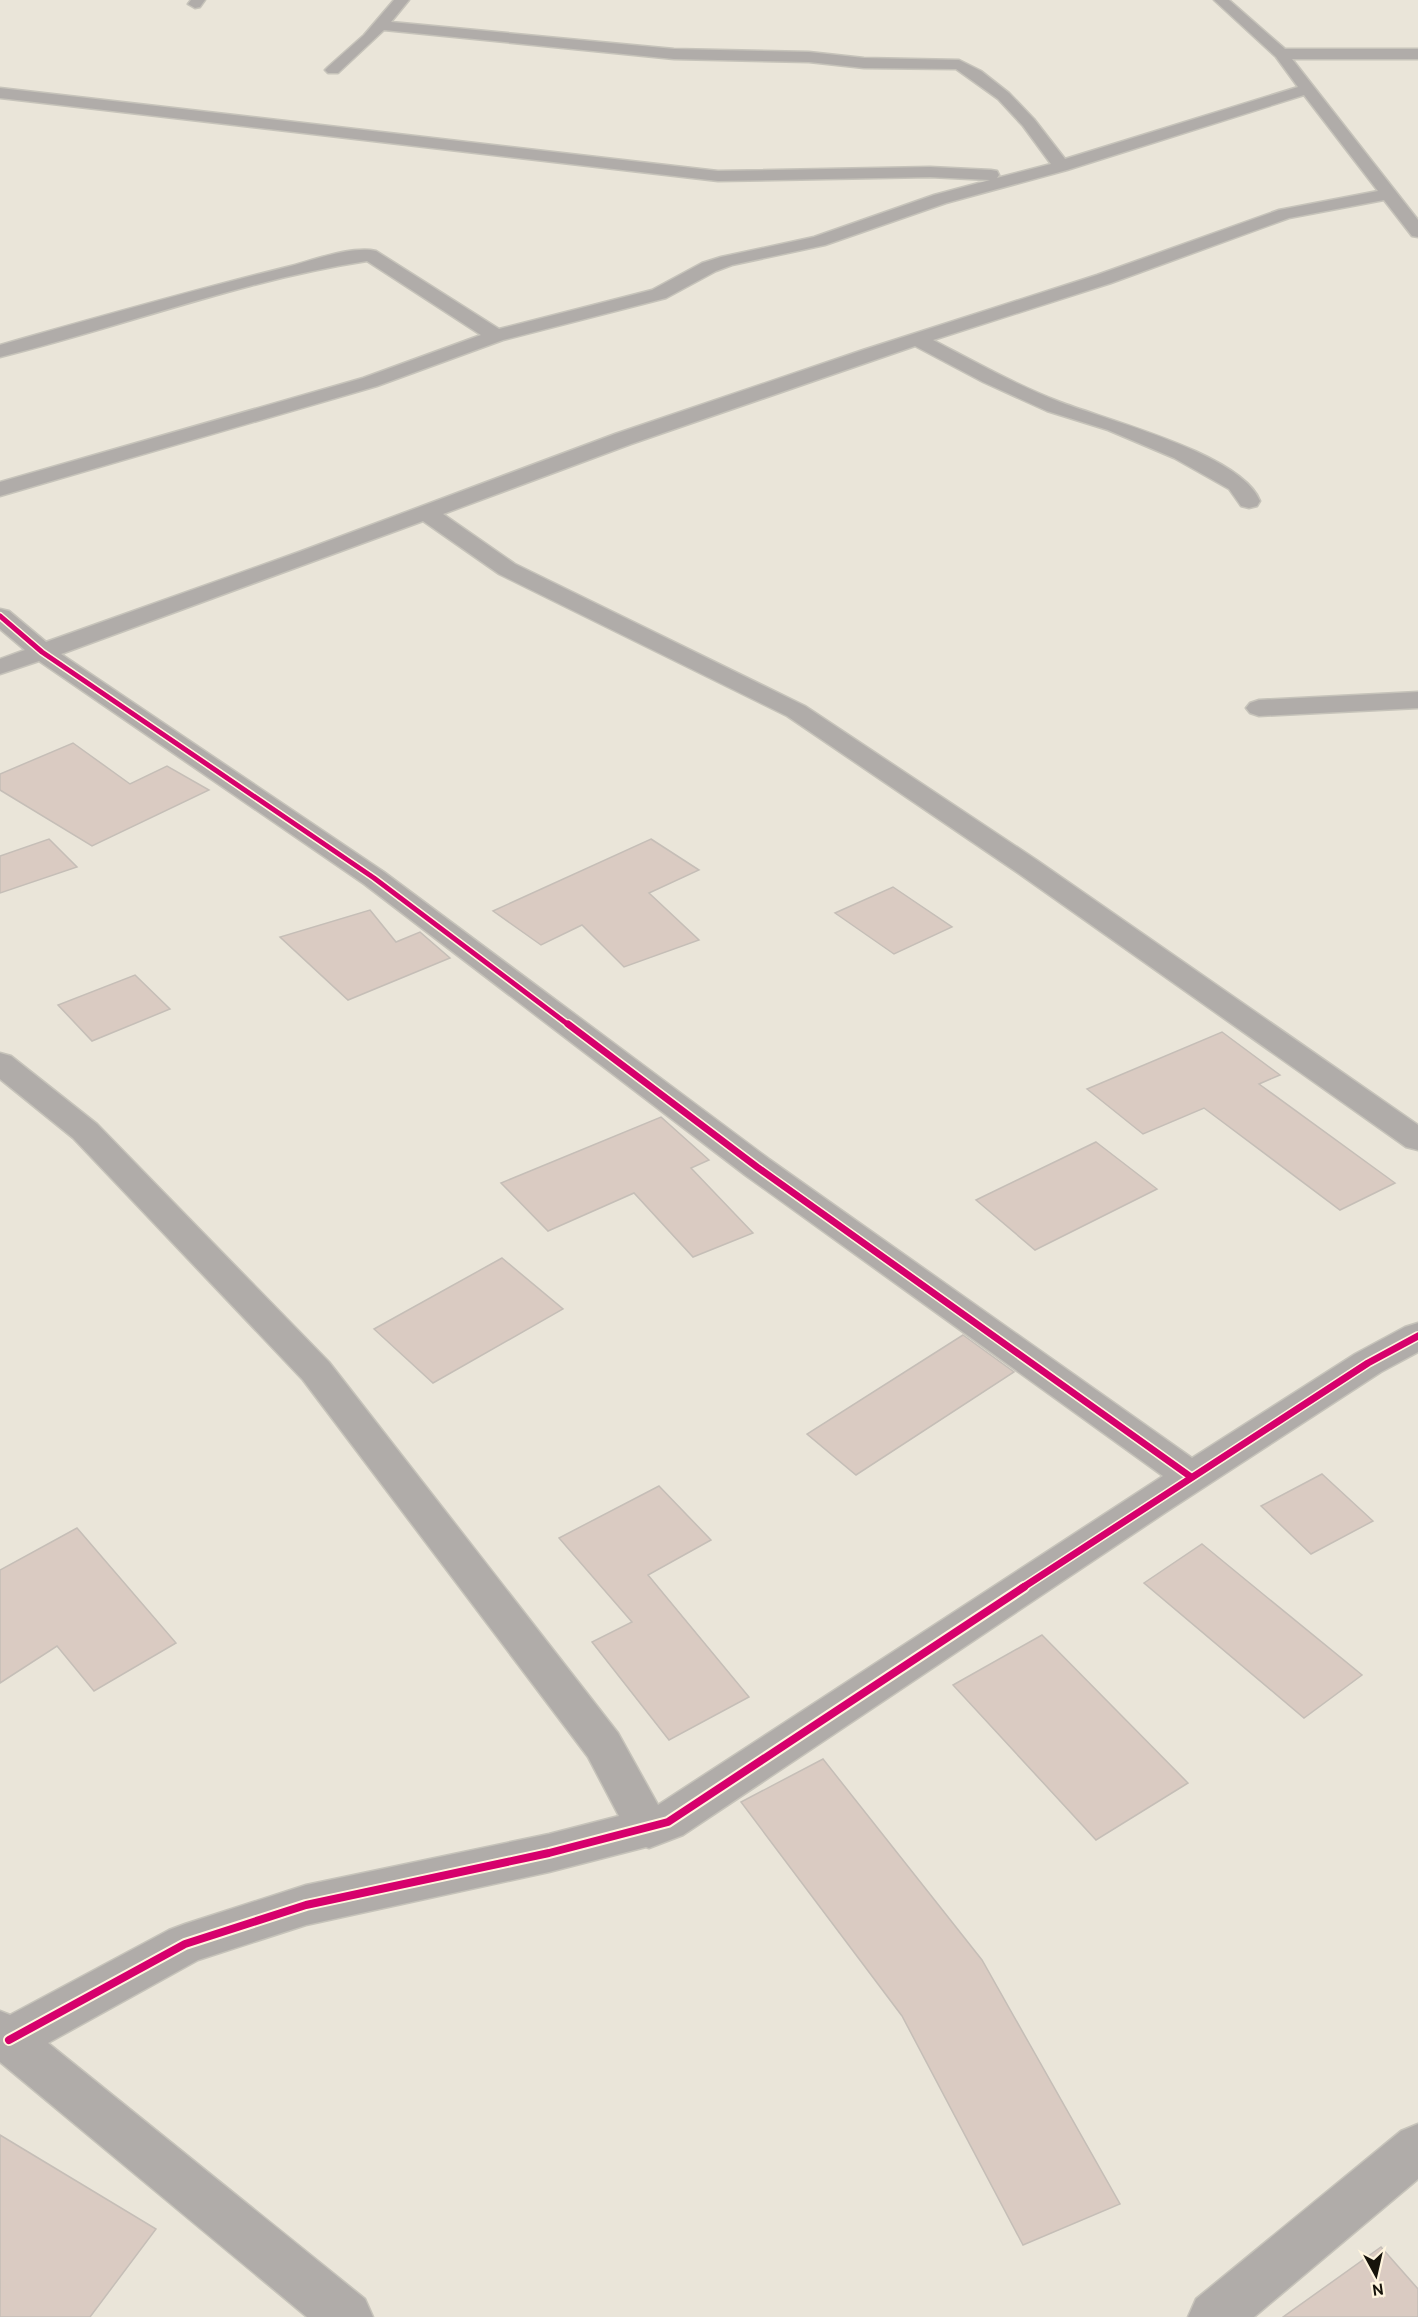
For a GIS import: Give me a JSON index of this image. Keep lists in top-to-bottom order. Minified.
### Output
{"north":"bottom"}
